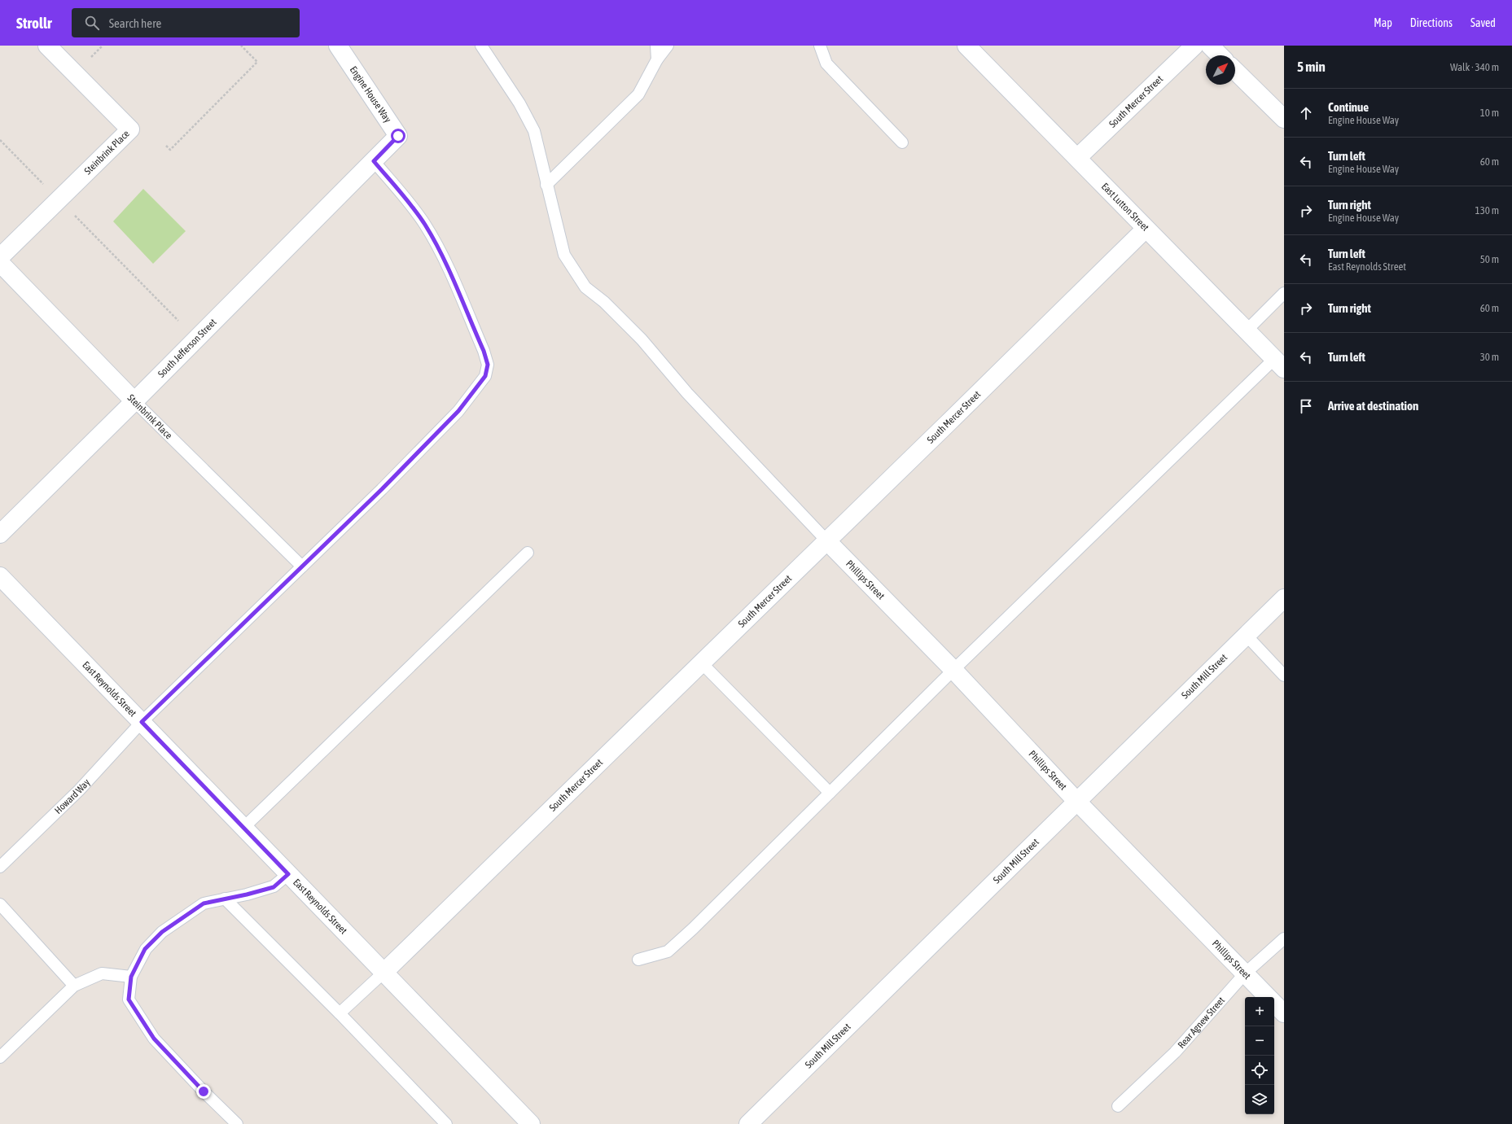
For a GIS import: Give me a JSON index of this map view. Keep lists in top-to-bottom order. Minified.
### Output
{"streets":{"street":["Engine House Way","South Mercer Street","Steinbrink Place","East Lutton Street","South Jefferson Street","Phillips Street","South Mill Street","East Reynolds Street"],"lane":["Howard Way","Rear Agnew Street"]},"crossings":[["Engine House Way","South Jefferson Street"],["South Mercer Street","East Lutton Street"],["South Mercer Street","Phillips Street"],["South Mercer Street","East Reynolds Street"],["Steinbrink Place","South Jefferson Street"],["Phillips Street","South Mill Street"],["Phillips Street","Rear Agnew Street"],["East Reynolds Street","Howard Way"]],"north":"top right","page":{"header":"Strollr","search":"Search here","nav":["Map","Directions","Saved"],"heading":["5 min","Walk · 340 m"],"list":[["Continue","Engine House Way","10 m"],["Turn left","Engine House Way","60 m"],["Turn right","Engine House Way","130 m"],["Turn left","East Reynolds Street","50 m"],["Turn right","60 m"],["Turn left","30 m"],"Arrive at destination"],"map_buttons":["+","−"]}}
